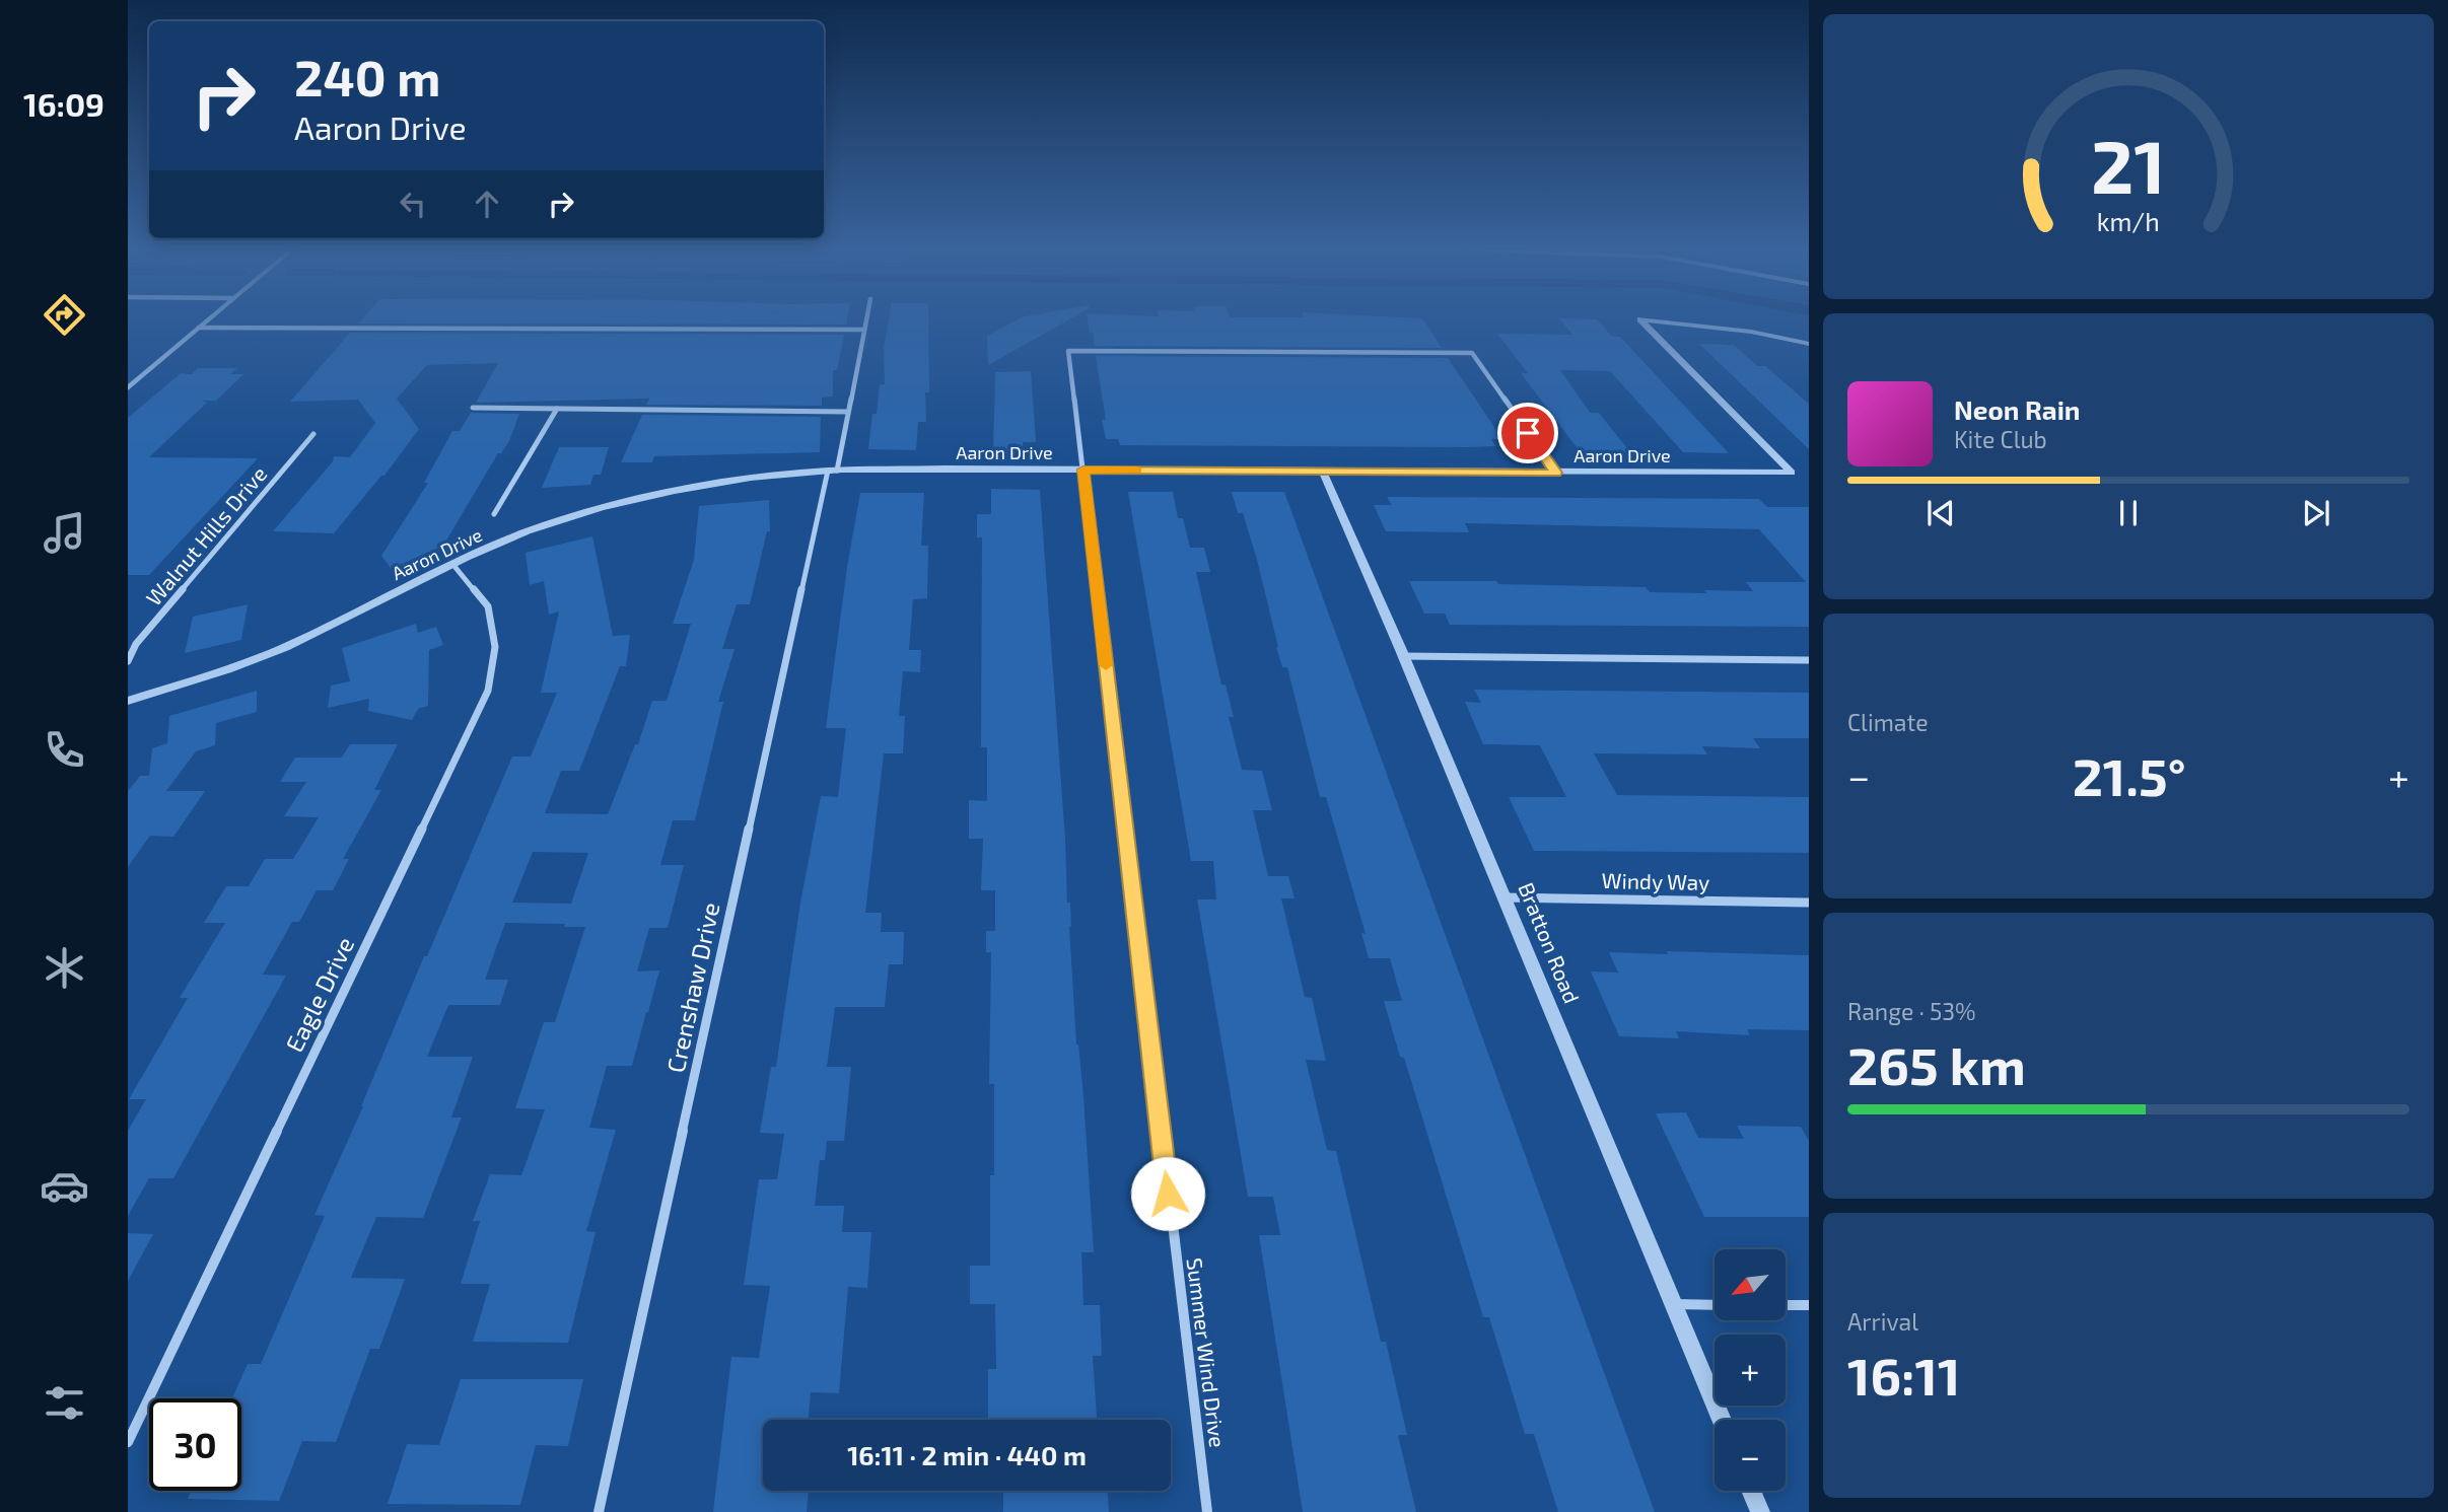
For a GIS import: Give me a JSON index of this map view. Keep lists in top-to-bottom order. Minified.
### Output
{"streets":{"street":["Aaron Drive","Walnut Hills Drive","Windy Way","Bratton Road","Crenshaw Drive","Eagle Drive","Summer Wind Drive"]},"crossings":[["Aaron Drive","Bratton Road"],["Aaron Drive","Crenshaw Drive"],["Aaron Drive","Eagle Drive"],["Aaron Drive","Summer Wind Drive"],["Windy Way","Bratton Road"]],"north":"bottom left","page":{"tabs":"16:09","turn":["240 m","Aaron Drive"],"song":["Neon Rain","Kite Club"],"tile":["Climate",["Range · 53%","265 km"],["Arrival","16:11"]],"heat":["−","21.5°","+"],"map_buttons":["+","−"],"limit":"30","trip":"16:11 · 2 min · 440 m","gauge":["21","km/h"]}}
